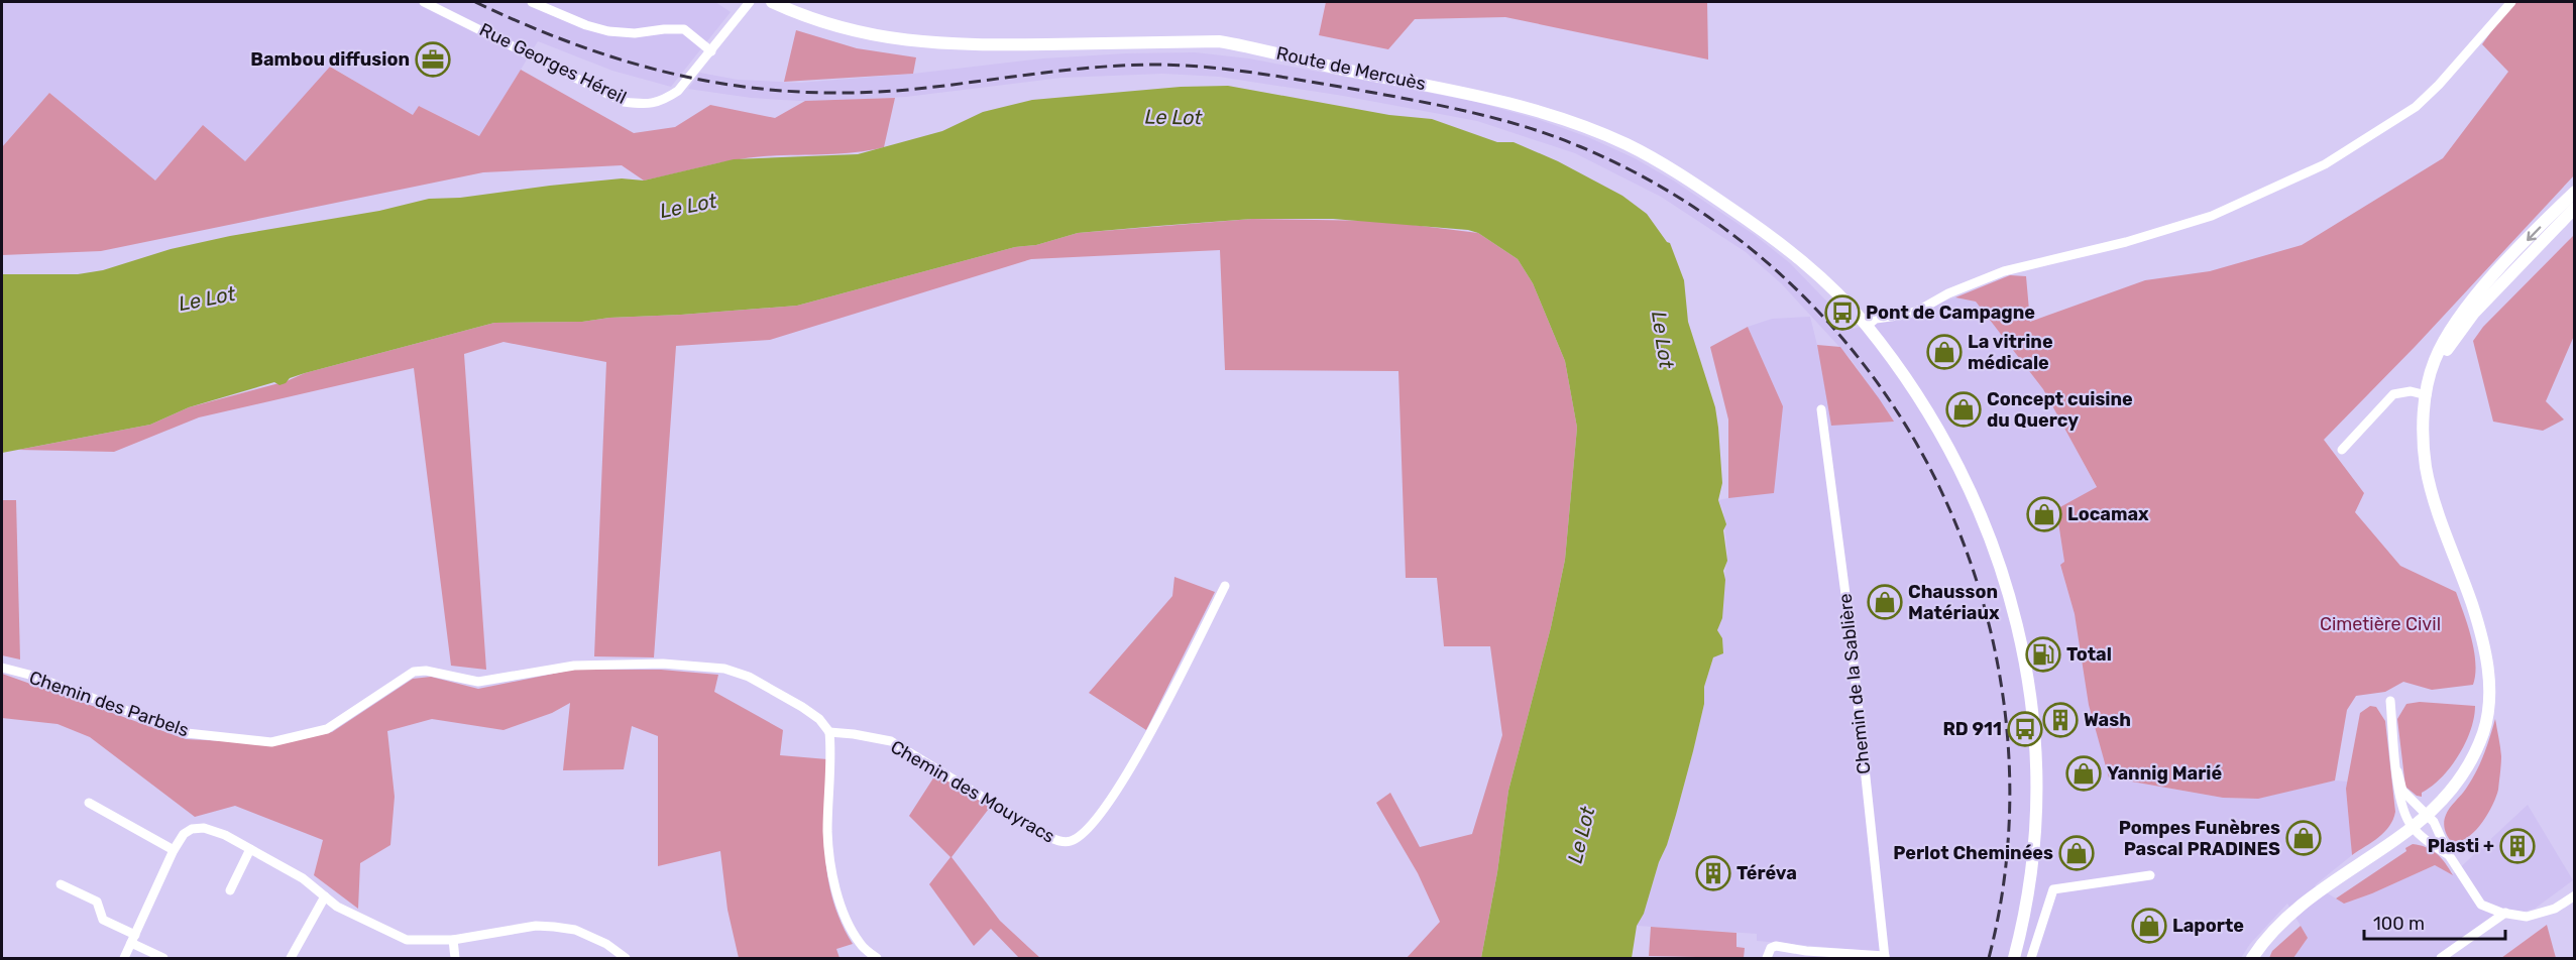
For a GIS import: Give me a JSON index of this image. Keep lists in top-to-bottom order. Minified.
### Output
{"streets":{"main road":["Route de Mercuès"],"street":["Rue Georges Héreil","Chemin de la Sablière","Chemin des Parbels","Chemin des Mouyracs"]},"crossings":[["Chemin des Parbels","Chemin des Mouyracs"]],"water":["Le Lot"],"parks":["Cimetière Civil"],"places":{"office":["Bambou diffusion"],"bus stop":["Pont de Campagne","RD 911"],"shop":["La vitrine médicale","Concept cuisine du Quercy","Locamax","Chausson Matériaux","Yannig Marié","Pompes Funèbres Pascal PRADINES","Perlot Cheminées","Laporte"],"fuel station":["Total"],"building":["Wash","Plasti +","Téréva"]},"scale_bar":"100 m"}
